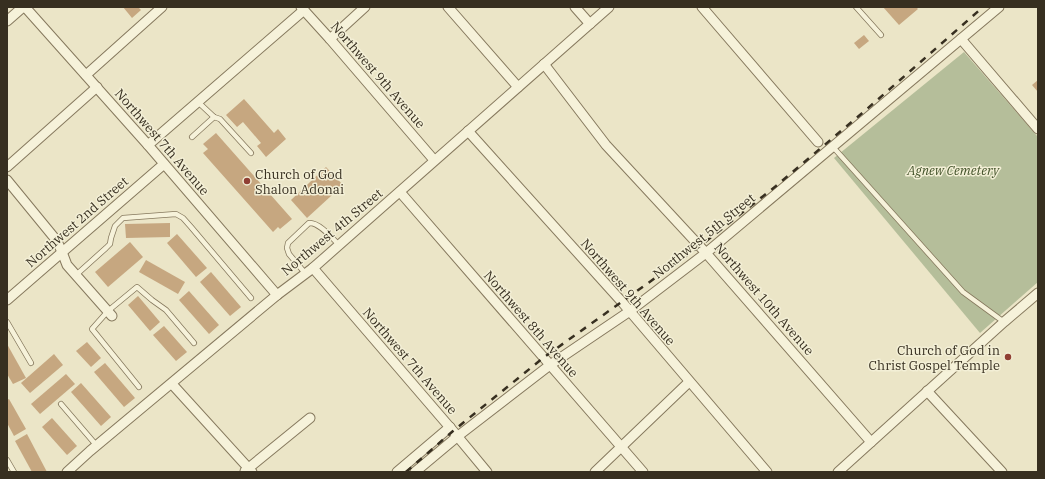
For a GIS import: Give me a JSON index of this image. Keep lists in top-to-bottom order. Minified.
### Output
{"streets":{"street":["Northwest 9th Avenue","Northwest 7th Avenue","Northwest 2nd Street","Northwest 4th Street","Northwest 5th Street","Northwest 10th Avenue","Northwest 8th Avenue"]},"crossings":[["Northwest 9th Avenue","Northwest 4th Street"],["Northwest 9th Avenue","Northwest 5th Street"],["Northwest 7th Avenue","Northwest 2nd Street"],["Northwest 7th Avenue","Northwest 4th Street"],["Northwest 7th Avenue","Northwest 5th Street"],["Northwest 4th Street","Northwest 10th Avenue"],["Northwest 4th Street","Northwest 8th Avenue"],["Northwest 5th Street","Northwest 10th Avenue"],["Northwest 5th Street","Northwest 8th Avenue"]],"parks":["Agnew Cemetery"],"places":["Church of God Shalon Adonai","Church of God in Christ Gospel Temple"]}
